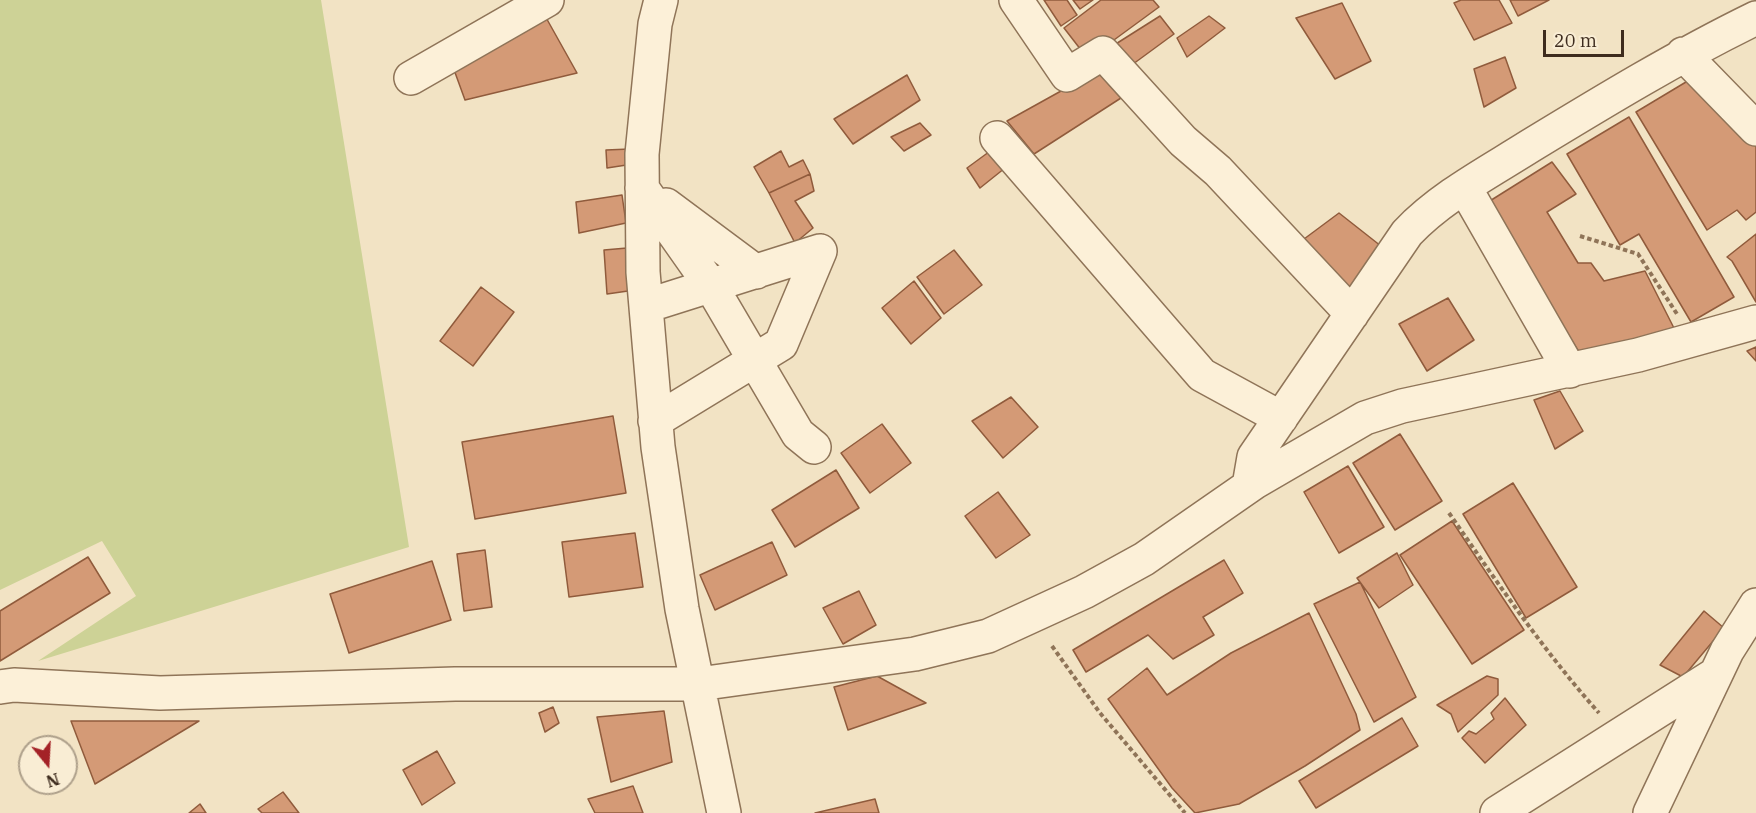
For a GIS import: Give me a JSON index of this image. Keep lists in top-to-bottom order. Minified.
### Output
{"scale_bar":"20 m","north":"bottom"}
